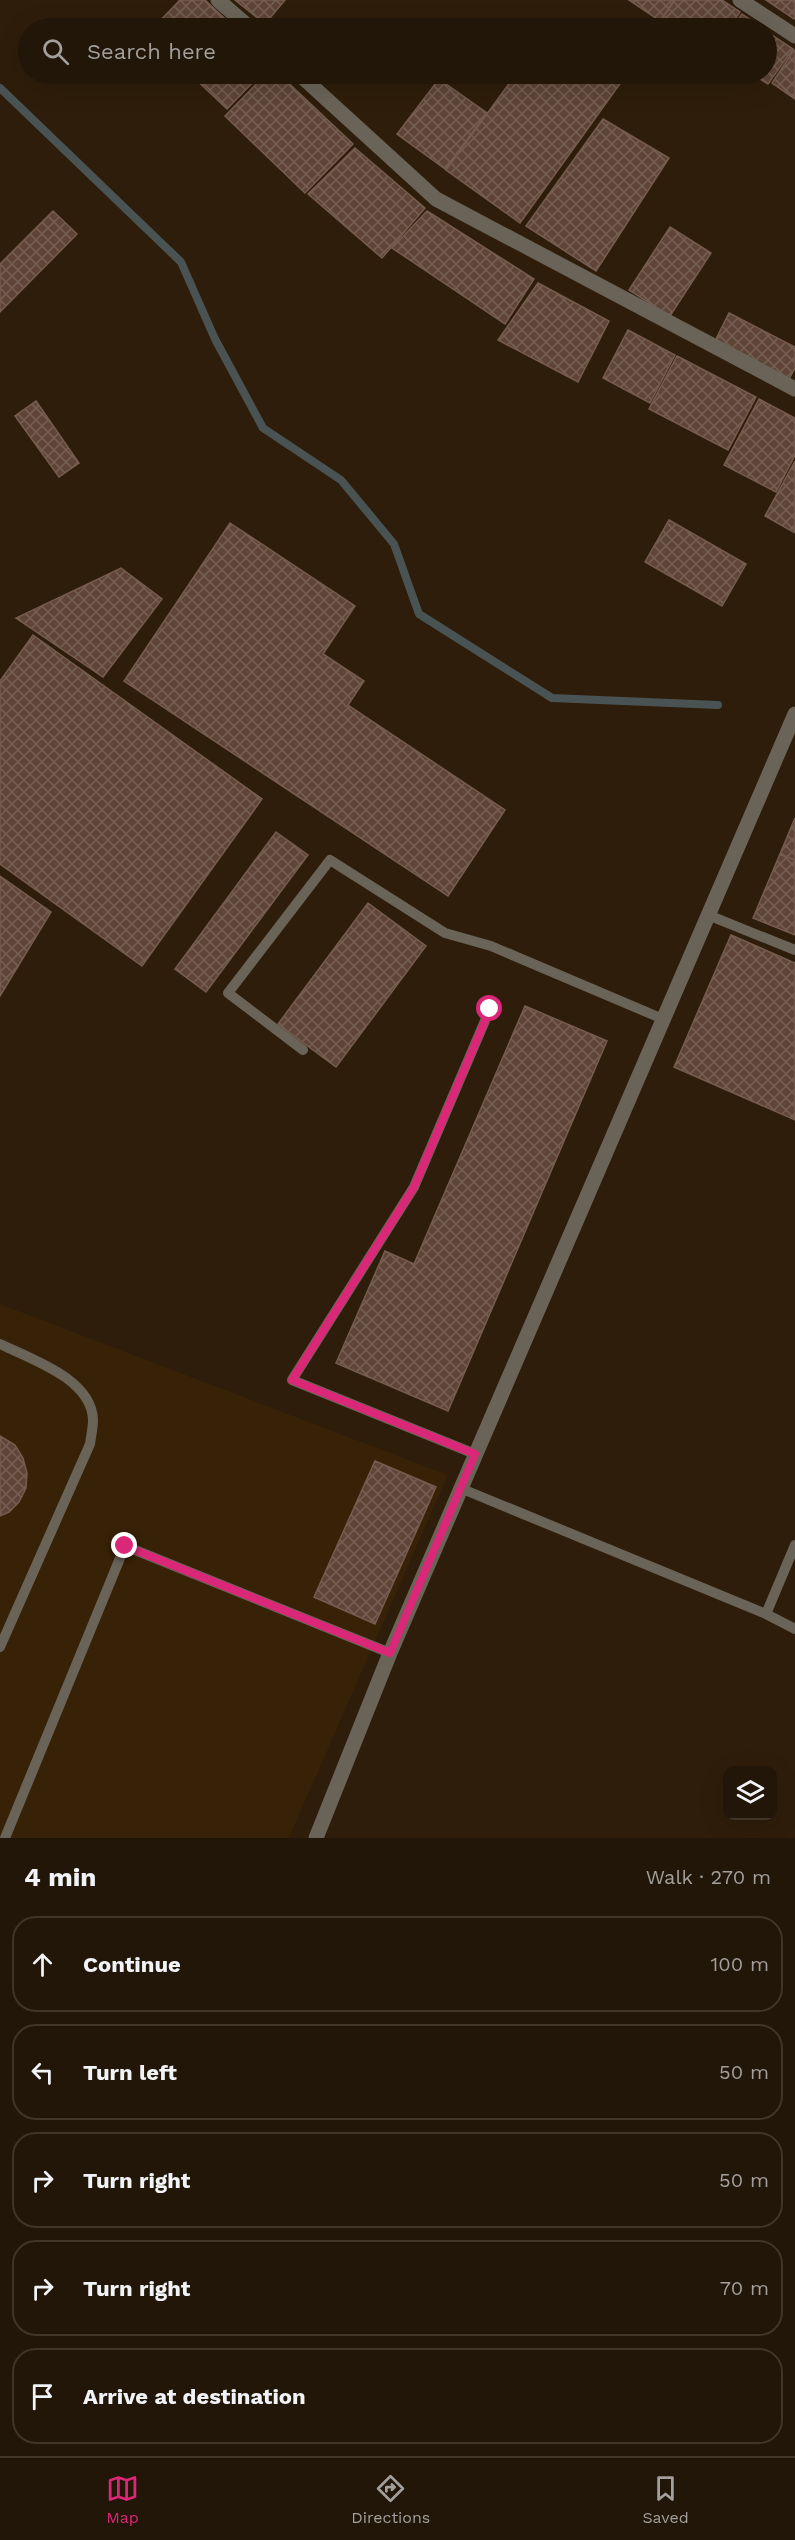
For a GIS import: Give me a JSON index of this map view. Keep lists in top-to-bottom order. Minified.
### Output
{"page":{"search":"Search here","heading":["4 min","Walk · 270 m"],"list":[["Continue","100 m"],["Turn left","50 m"],["Turn right","50 m"],["Turn right","70 m"],"Arrive at destination"],"nav":["Map","Directions","Saved"]}}
